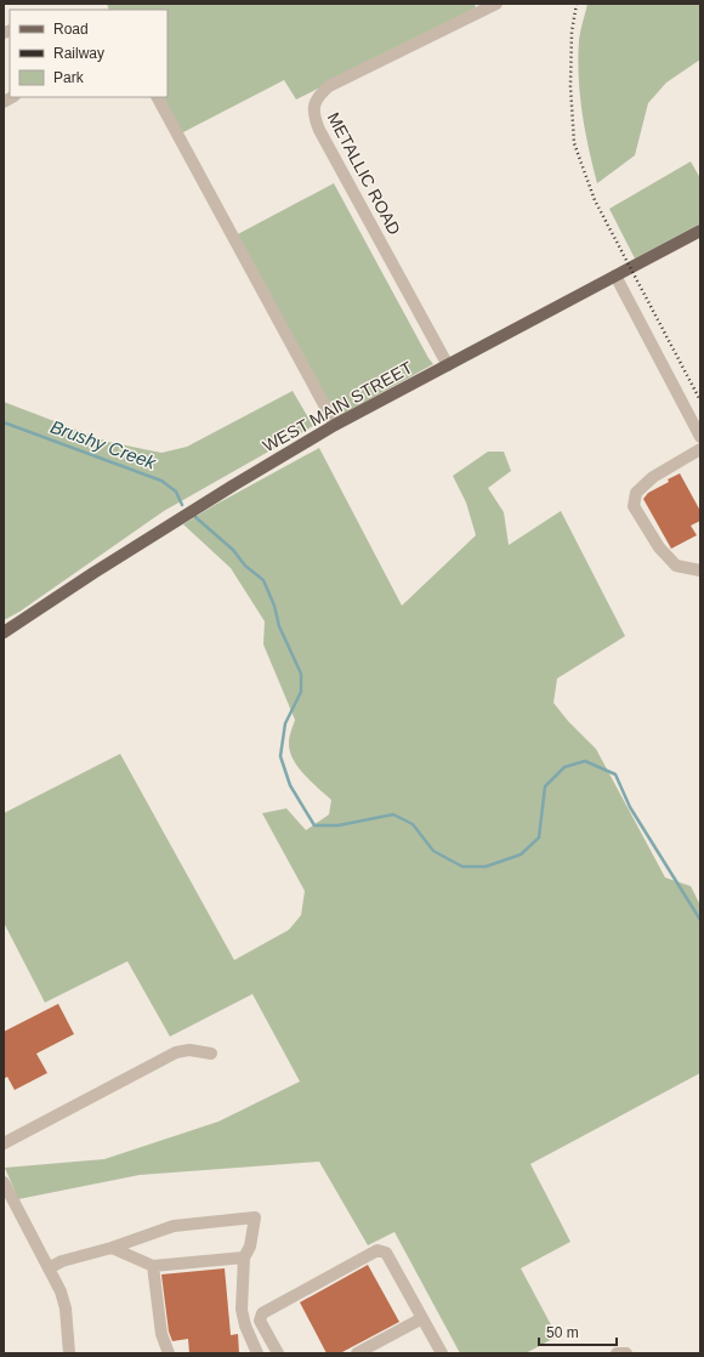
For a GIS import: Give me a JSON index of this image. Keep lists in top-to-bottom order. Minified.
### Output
{"streets":{"main road":["WEST MAIN STREET"],"street":["METALLIC ROAD"]},"crossings":[["METALLIC ROAD","WEST MAIN STREET"]],"water":["Brushy Creek"],"legend":["Road","Railway","Park"],"scale_bar":"50 m"}
